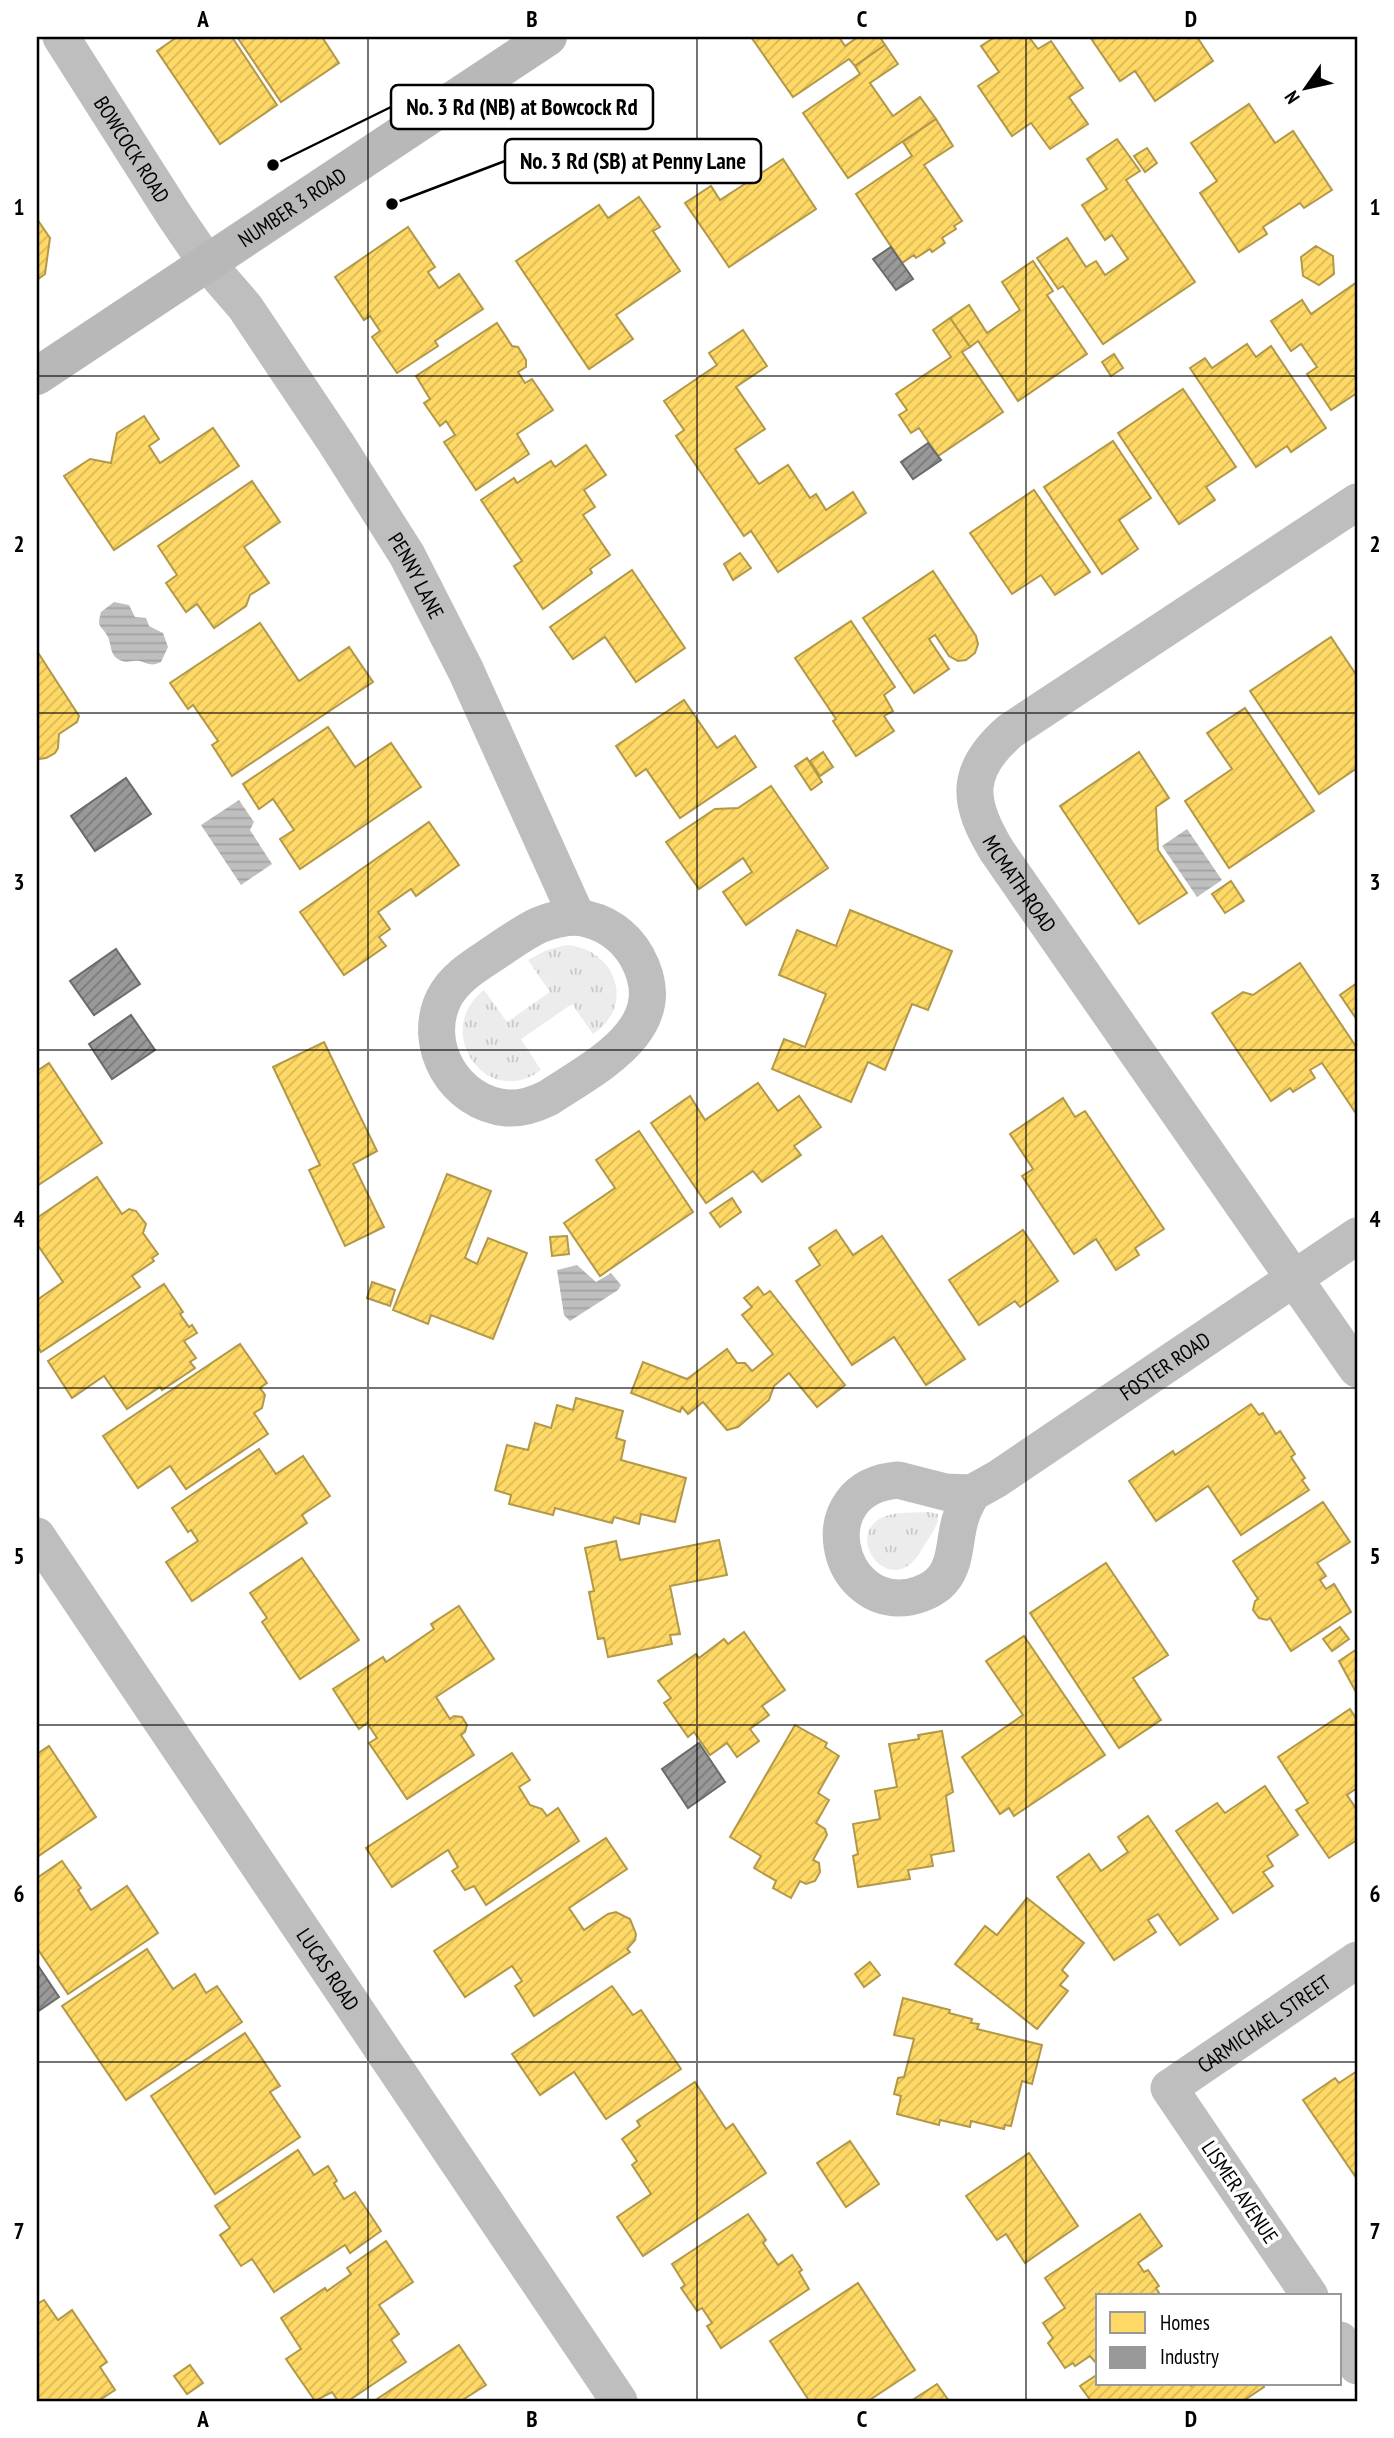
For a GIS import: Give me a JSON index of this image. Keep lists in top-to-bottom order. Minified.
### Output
{"streets":{"main road":["NUMBER 3 ROAD"],"street":["BOWCOCK ROAD","PENNY LANE","MCMATH ROAD","FOSTER ROAD","LUCAS ROAD","CARMICHAEL STREET","LISMER AVENUE"]},"crossings":[["BOWCOCK ROAD","NUMBER 3 ROAD"],["BOWCOCK ROAD","PENNY LANE"],["NUMBER 3 ROAD","PENNY LANE"],["MCMATH ROAD","FOSTER ROAD"],["CARMICHAEL STREET","LISMER AVENUE"]],"places":["No. 3 Rd (NB) at Bowcock Rd","No. 3 Rd (SB) at Penny Lane"],"legend":["Homes","Industry"],"north":"bottom left","grid":{"columns":["A","B","C","D"],"rows":["1","2","3","4","5","6","7"]}}
